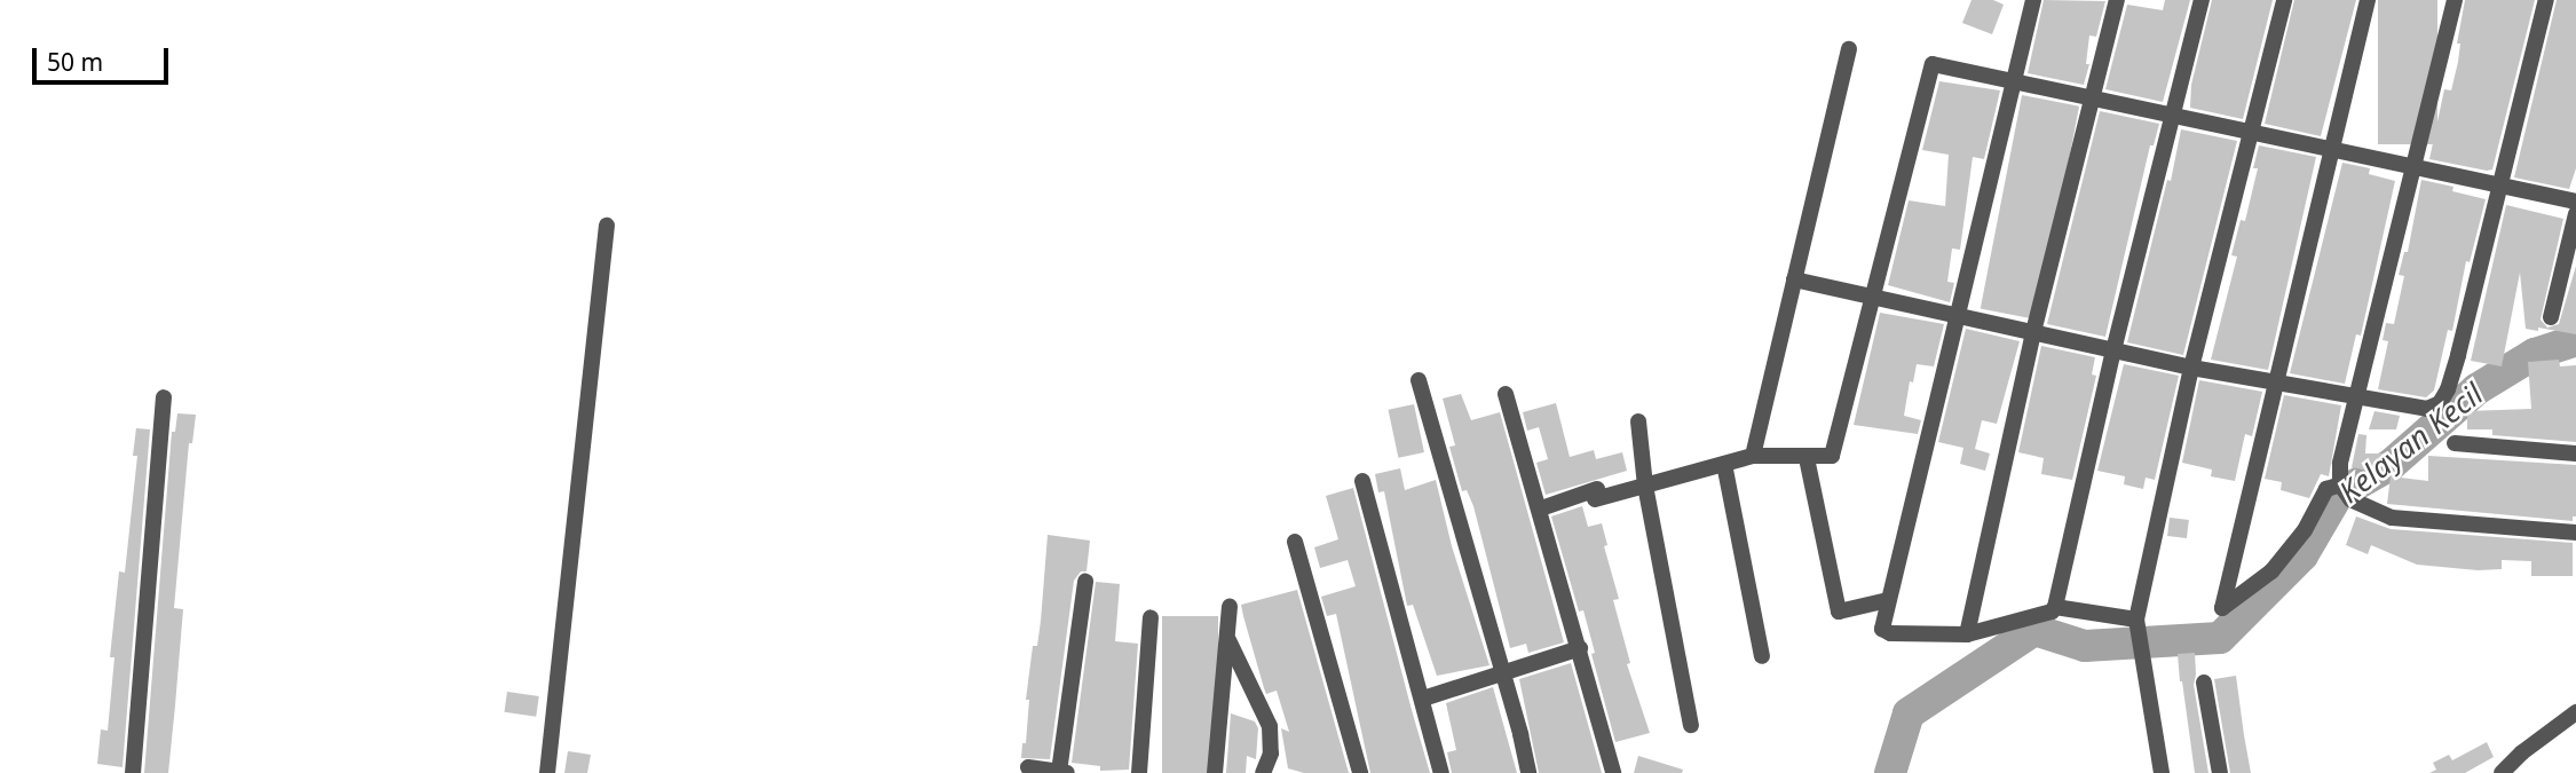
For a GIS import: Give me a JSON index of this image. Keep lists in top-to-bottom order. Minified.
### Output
{"water":["Kelayan Kecil"],"scale_bar":"50 m"}
